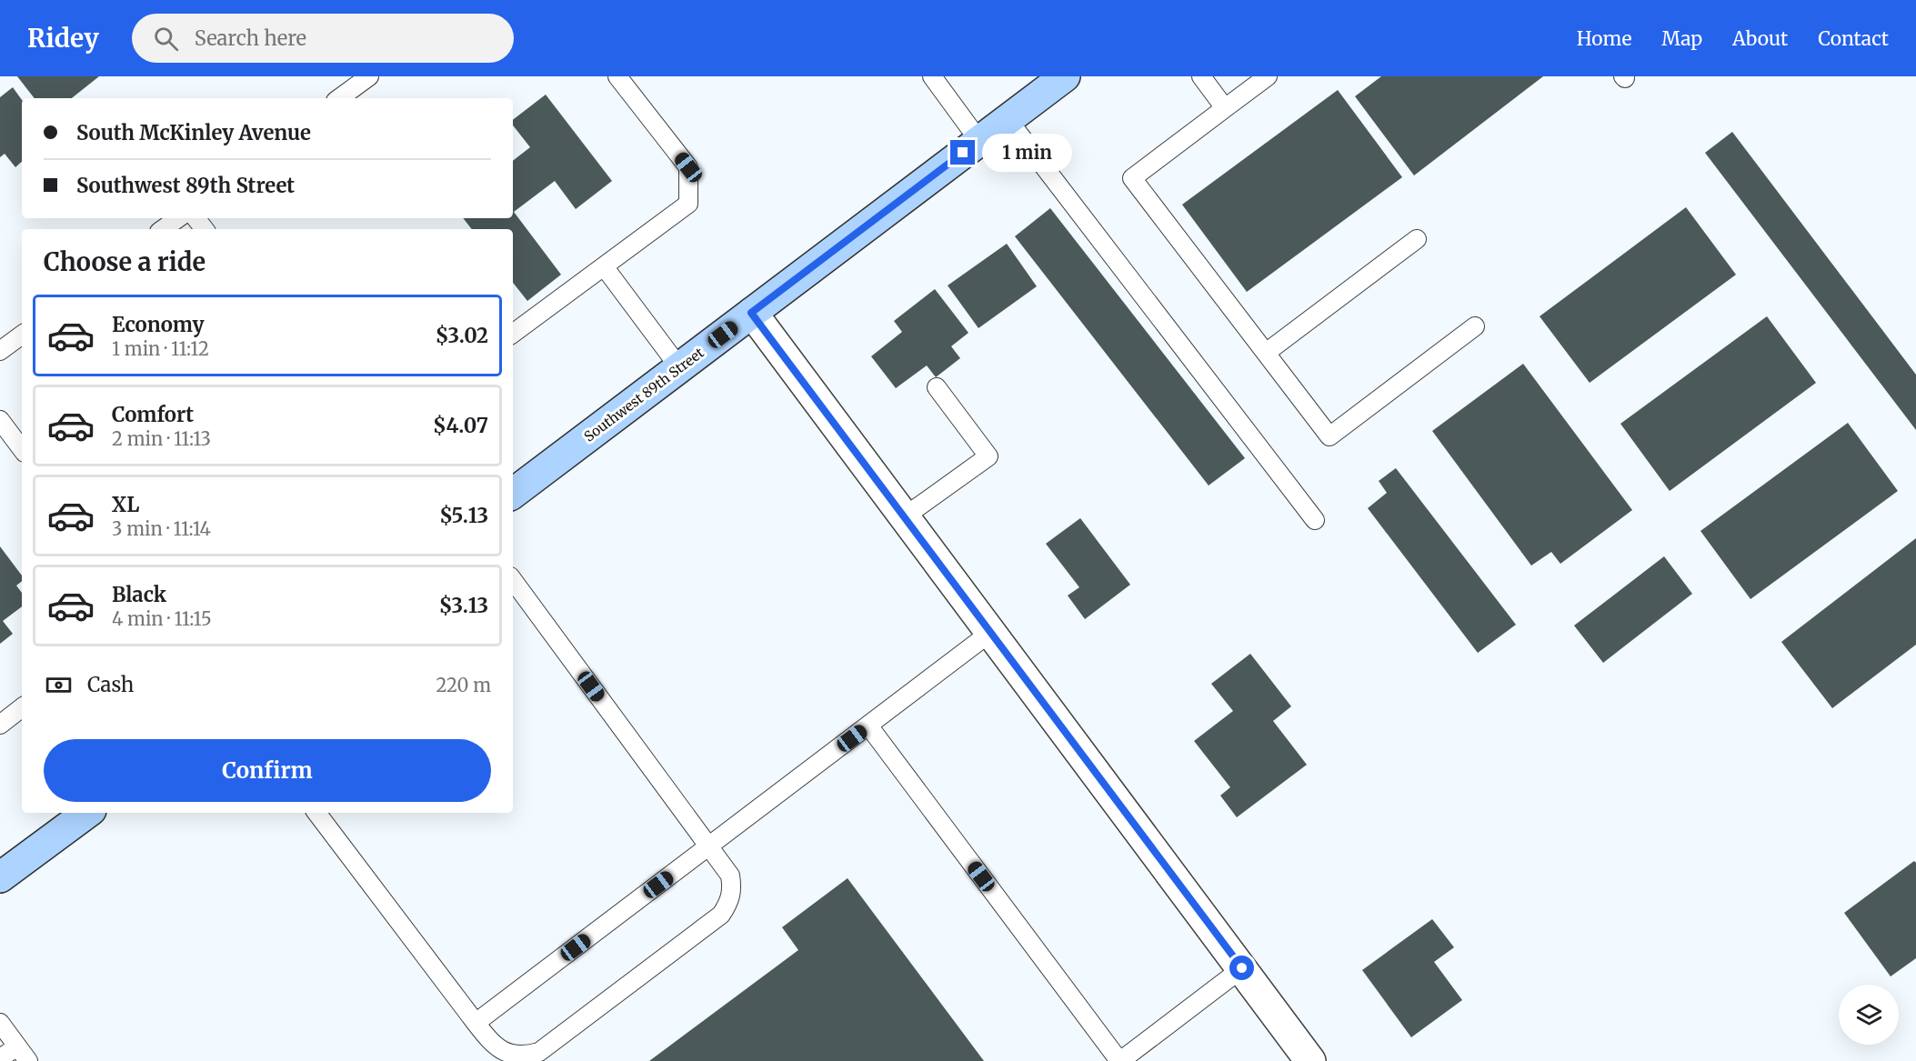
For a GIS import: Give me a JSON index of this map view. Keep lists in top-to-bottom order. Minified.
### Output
{"streets":{"main road":["Southwest 89th Street"]},"page":{"header":"Ridey","search":"Search here","nav":["Home","Map","About","Contact"],"banner":["South McKinley Avenue","Southwest 89th Street"],"bubble":"1 min","heading":"Choose a ride","list":[{"name":"Economy","note":"1 min · 11:12","value":"$3.02"},{"name":"Comfort","note":"2 min · 11:13","value":"$4.07"},{"name":"XL","note":"3 min · 11:14","value":"$5.13"},{"name":"Black","note":"4 min · 11:15","value":"$3.13"}],"pay":["Cash","220 m"],"buttons":"Confirm"}}
